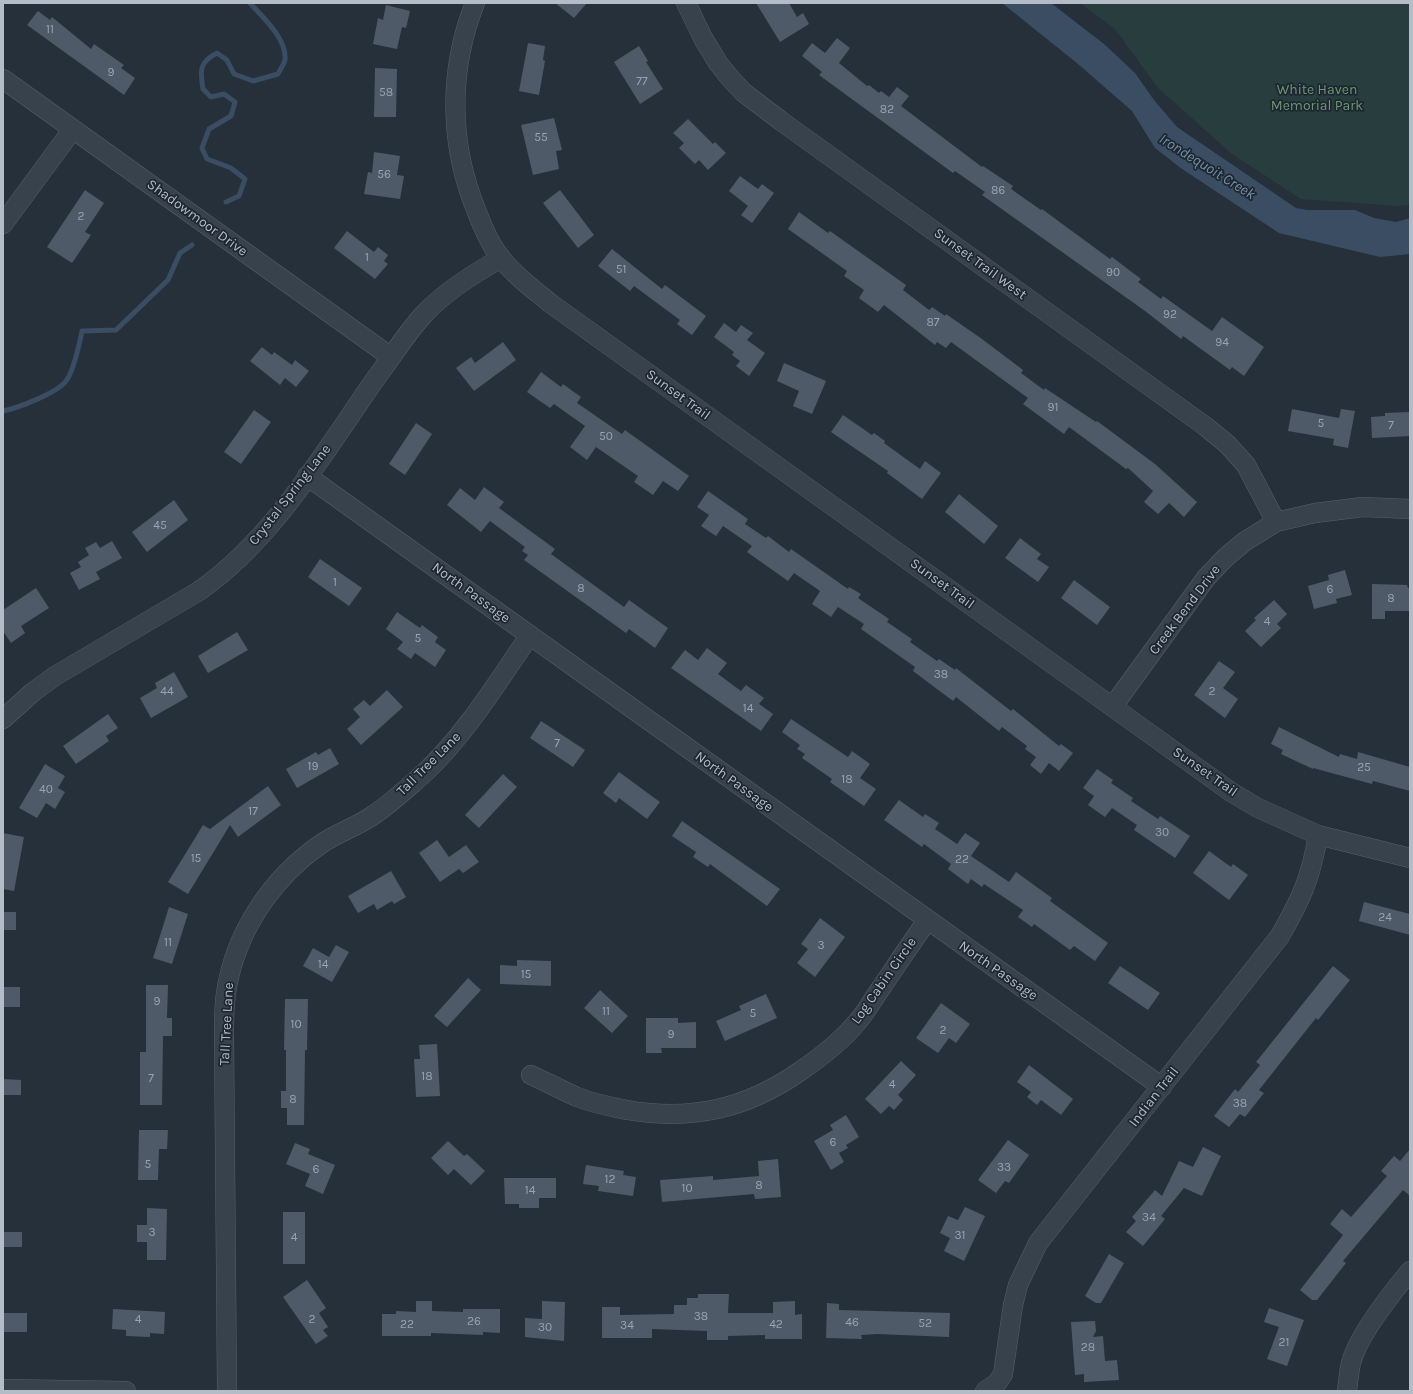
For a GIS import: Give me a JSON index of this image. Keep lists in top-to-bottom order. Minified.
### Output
{"streets":{"street":["Shadowmoor Drive","Sunset Trail West","Sunset Trail","Crystal Spring Lane","North Passage","Creek Bend Drive","Tall Tree Lane","Log Cabin Circle","Indian Trail"]},"crossings":[["Shadowmoor Drive","Crystal Spring Lane"],["Sunset Trail West","Creek Bend Drive"],["Sunset Trail","Crystal Spring Lane"],["Sunset Trail","Creek Bend Drive"],["Sunset Trail","Indian Trail"],["Crystal Spring Lane","North Passage"],["North Passage","Tall Tree Lane"],["North Passage","Log Cabin Circle"],["North Passage","Indian Trail"]],"water":["Irondequoit Creek"],"parks":["White Haven Memorial Park"],"house_numbers":["11","9","77","58","82","55","56","86","2","1","51","90","92","87","94","91","5","7","50","45","1","8","6","8","4","5","38","44","2","14","7","19","25","18","40","17","30","15","22","24","11","3","14","15","9","11","5","10","2","9","18","7","4","8","38","6","5","33","6","12","8","10","14","34","3","31","4","38","4","2","26","46","52","22","42","34","30","21","28"]}
